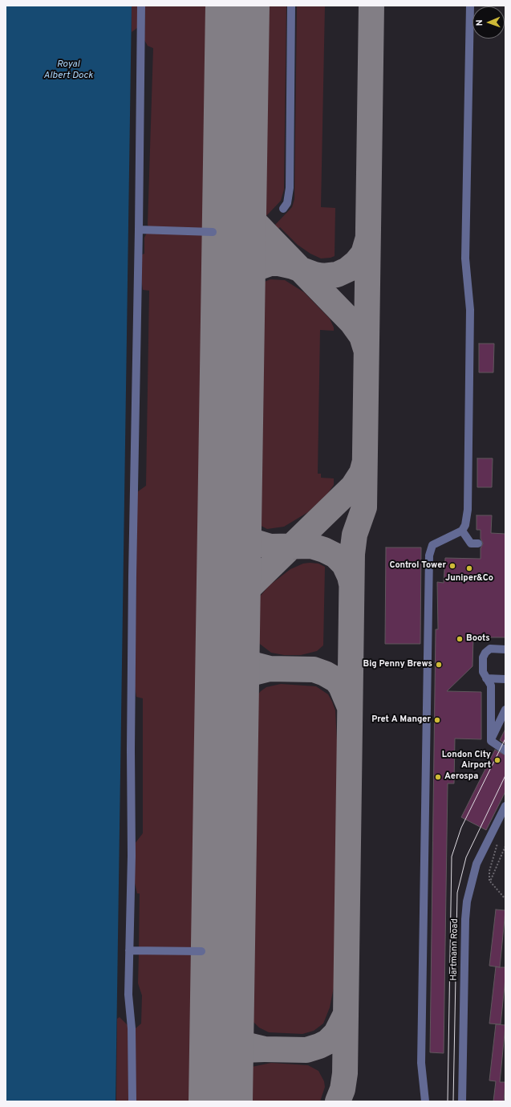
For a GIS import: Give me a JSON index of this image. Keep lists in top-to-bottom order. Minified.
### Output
{"streets":{"street":["Hartmann Road"]},"water":["Royal Albert Dock"],"places":["Control Tower","Juniper&Co","Boots","Big Penny Brews","Pret A Manger","London City Airport","Aerospa"],"north":"left"}
